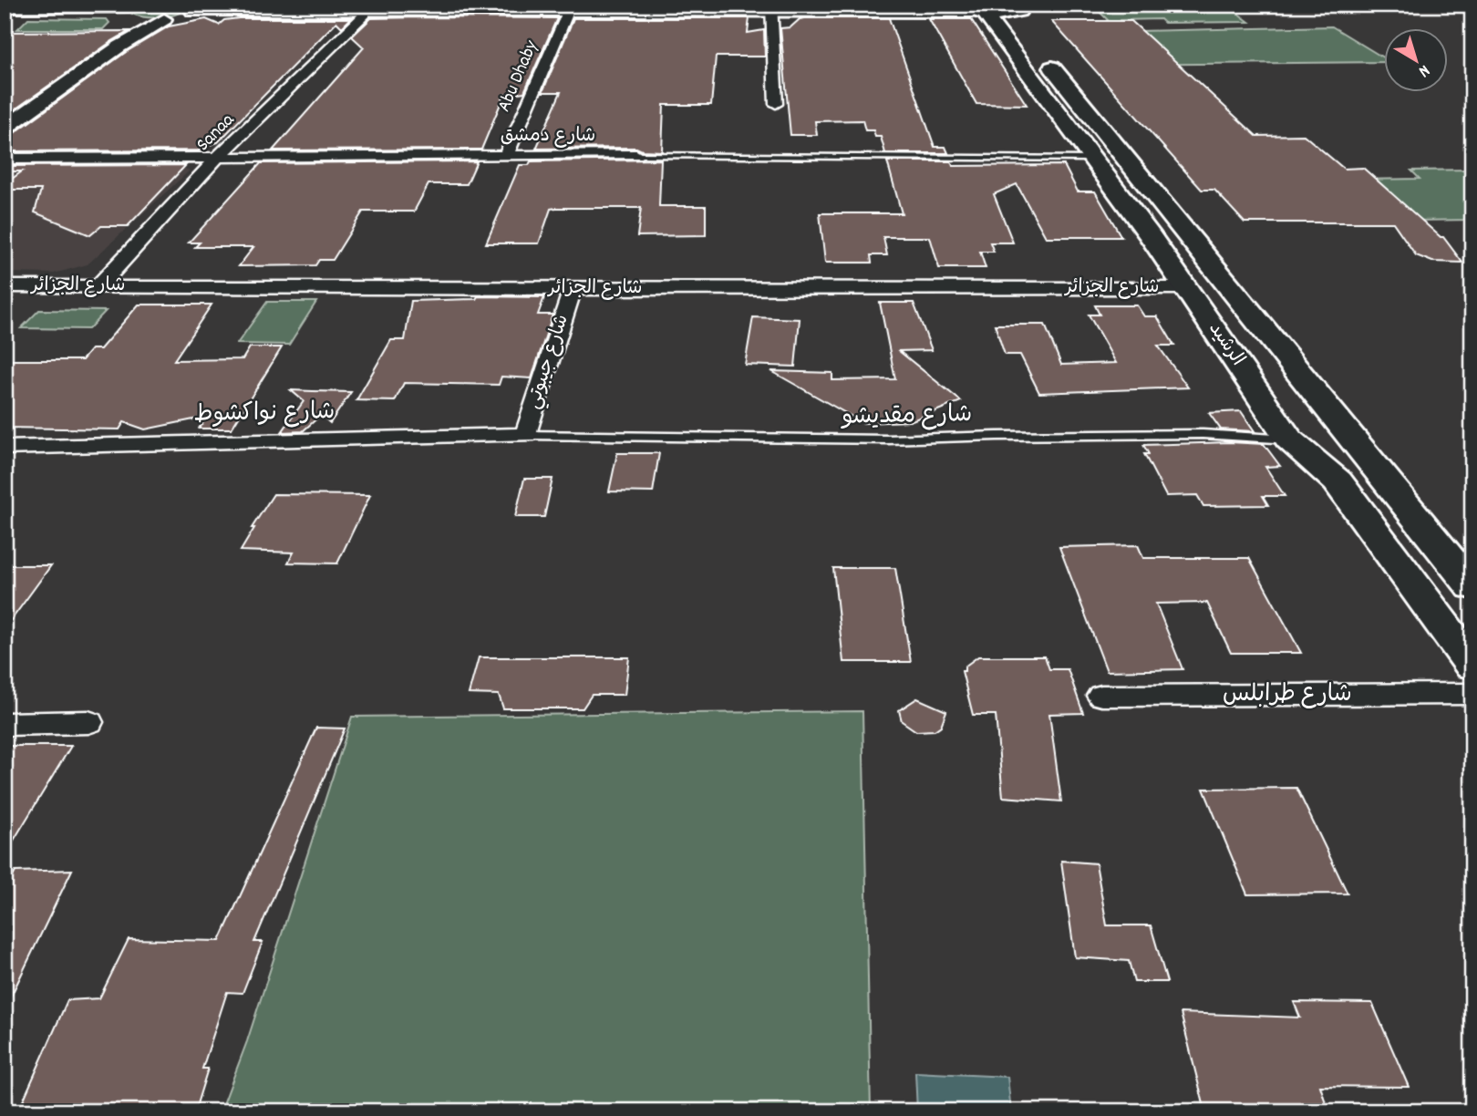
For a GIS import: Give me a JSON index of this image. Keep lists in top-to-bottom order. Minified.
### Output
{"streets":{"main road":["الرشيد"],"street":["Abu Dhaby","Sanaa","شارع دمشق","شارع الجزائر","شارع جيبوتي","شارع نواكشوط","شارع طرابلس"],"lane":["شارع مقديشو"]},"crossings":[["Abu Dhaby","شارع دمشق"],["Sanaa","شارع دمشق"],["Sanaa","شارع الجزائر"],["شارع دمشق","الرشيد"],["شارع الجزائر","الرشيد"],["شارع الجزائر","شارع جيبوتي"],["الرشيد","شارع مقديشو"],["شارع جيبوتي","شارع نواكشوط"],["شارع جيبوتي","شارع مقديشو"],["شارع نواكشوط","شارع مقديشو"]],"north":"bottom right"}
